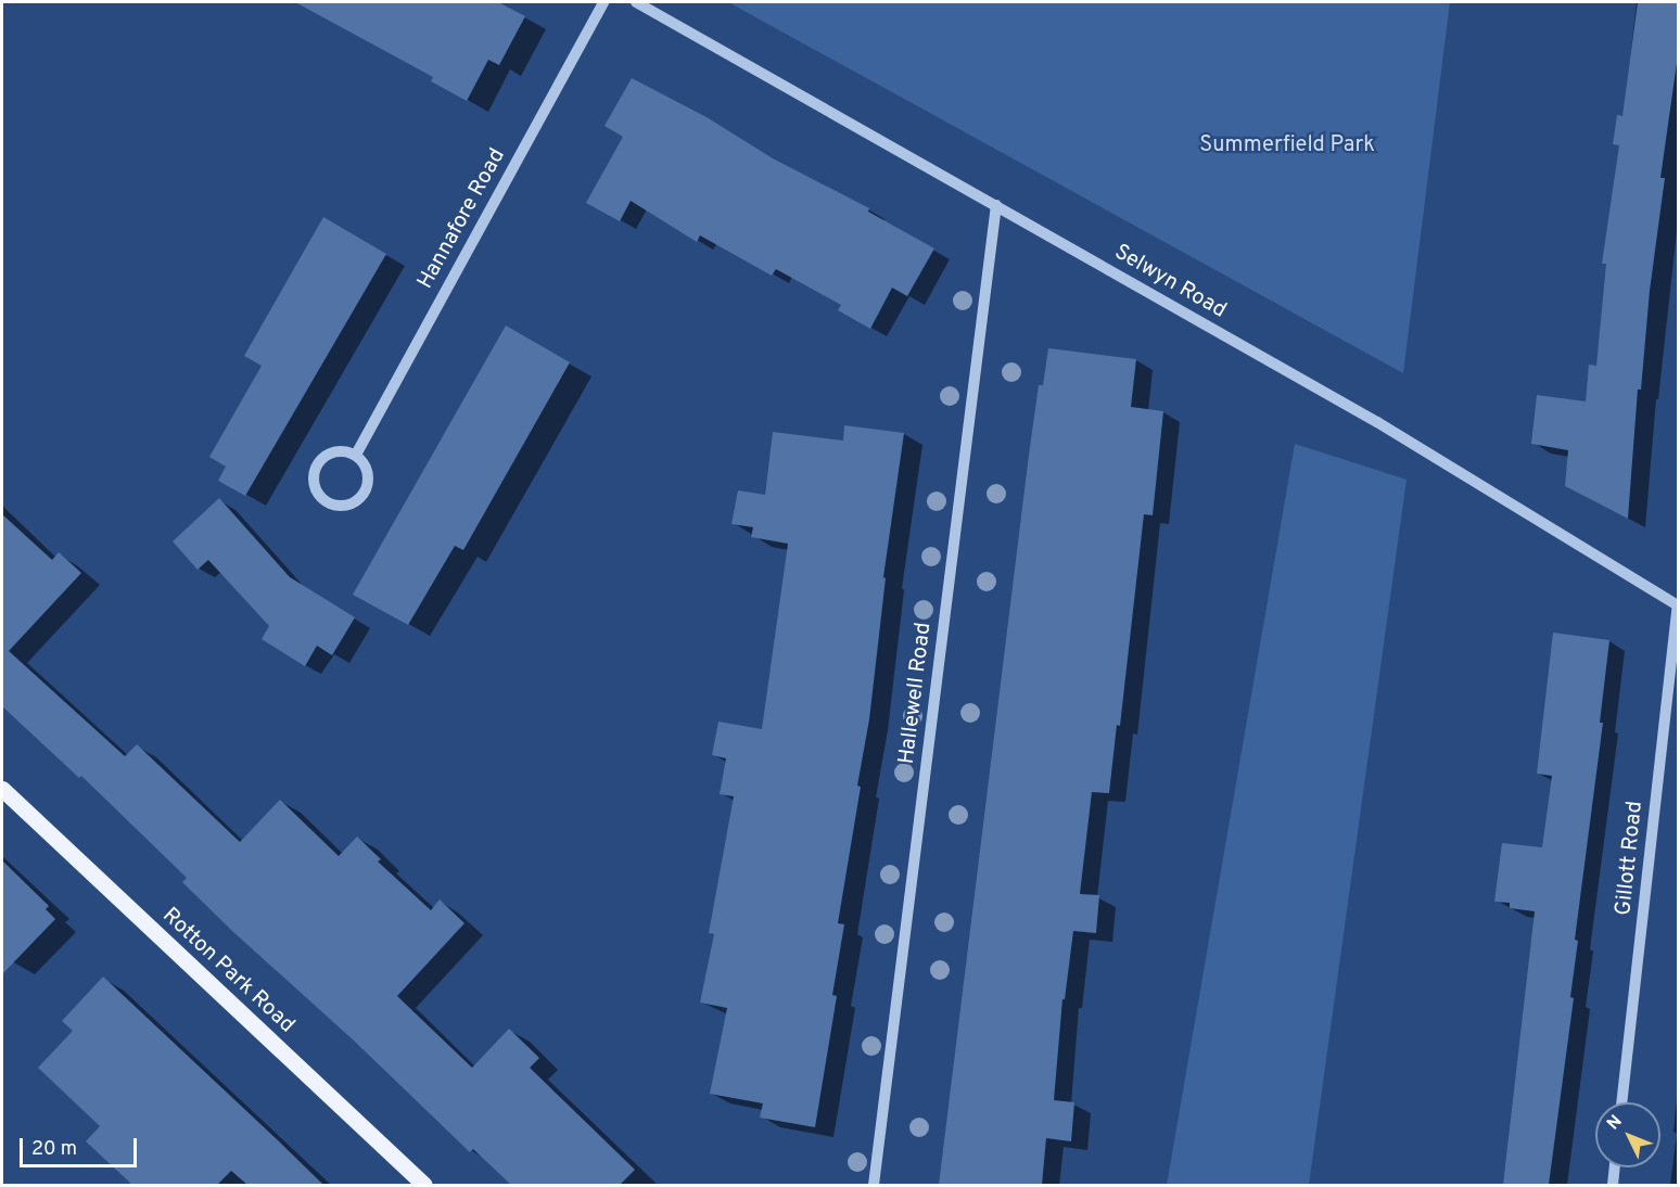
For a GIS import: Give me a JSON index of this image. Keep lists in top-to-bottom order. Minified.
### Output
{"streets":{"main road":["Rotton Park Road"],"street":["Hannafore Road","Selwyn Road","Hallewell Road","Gillott Road"]},"crossings":[["Selwyn Road","Hallewell Road"],["Selwyn Road","Gillott Road"]],"parks":["Summerfield Park"],"scale_bar":"20 m","north":"top left"}
